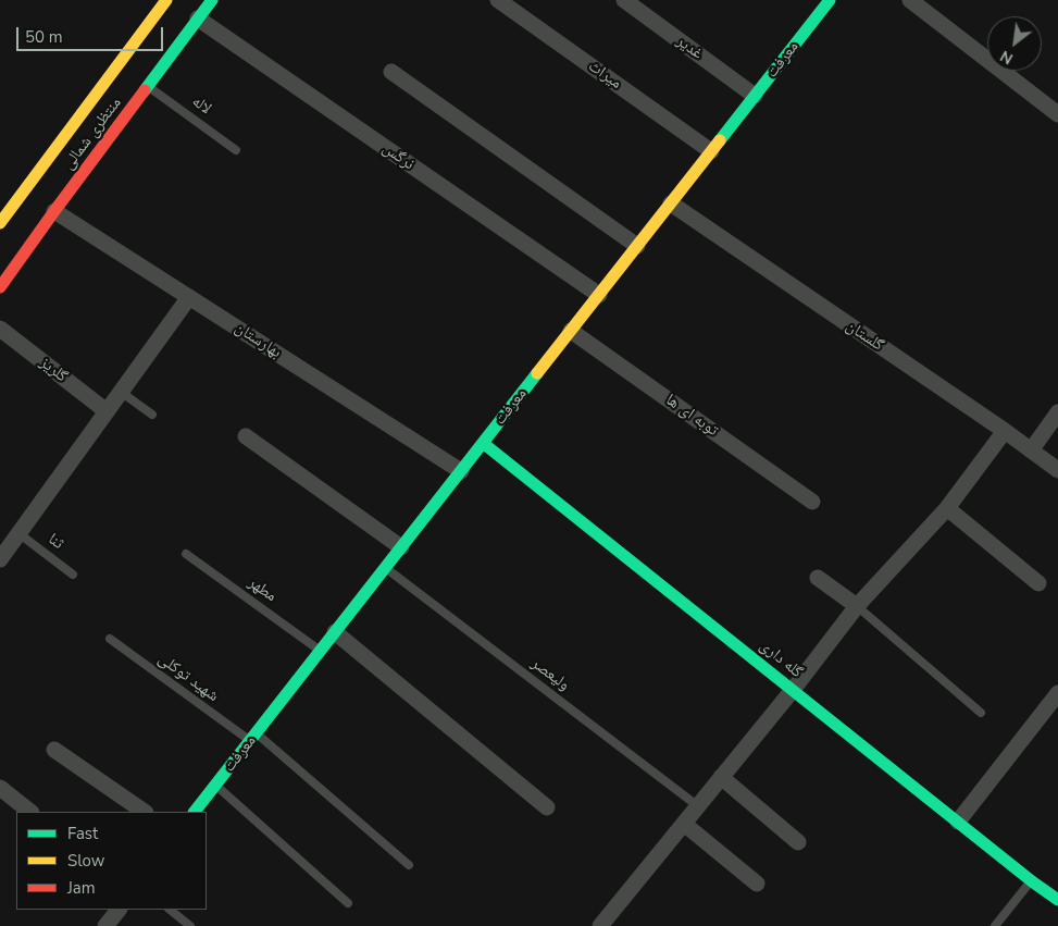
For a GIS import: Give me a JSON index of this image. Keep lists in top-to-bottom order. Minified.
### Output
{"streets":{"street":["غدیر","معرفت","میراث","منتظری شمالی","نرگس","گلستان","بهارستان","گلریز","توبه ای ها","گله داری"],"lane":["لاله","ثنا","مطهر","ولیعصر","شهید توکلی"]},"crossings":[["غدیر","معرفت"],["معرفت","میراث"],["معرفت","نرگس"],["معرفت","گلستان"],["معرفت","بهارستان"],["معرفت","توبه ای ها"],["معرفت","مطهر"],["معرفت","گله داری"],["معرفت","ولیعصر"],["معرفت","شهید توکلی"],["لاله","منتظری شمالی"],["منتظری شمالی","نرگس"],["منتظری شمالی","بهارستان"]],"legend":["Fast","Slow","Jam"],"scale_bar":"50 m","north":"bottom left"}
